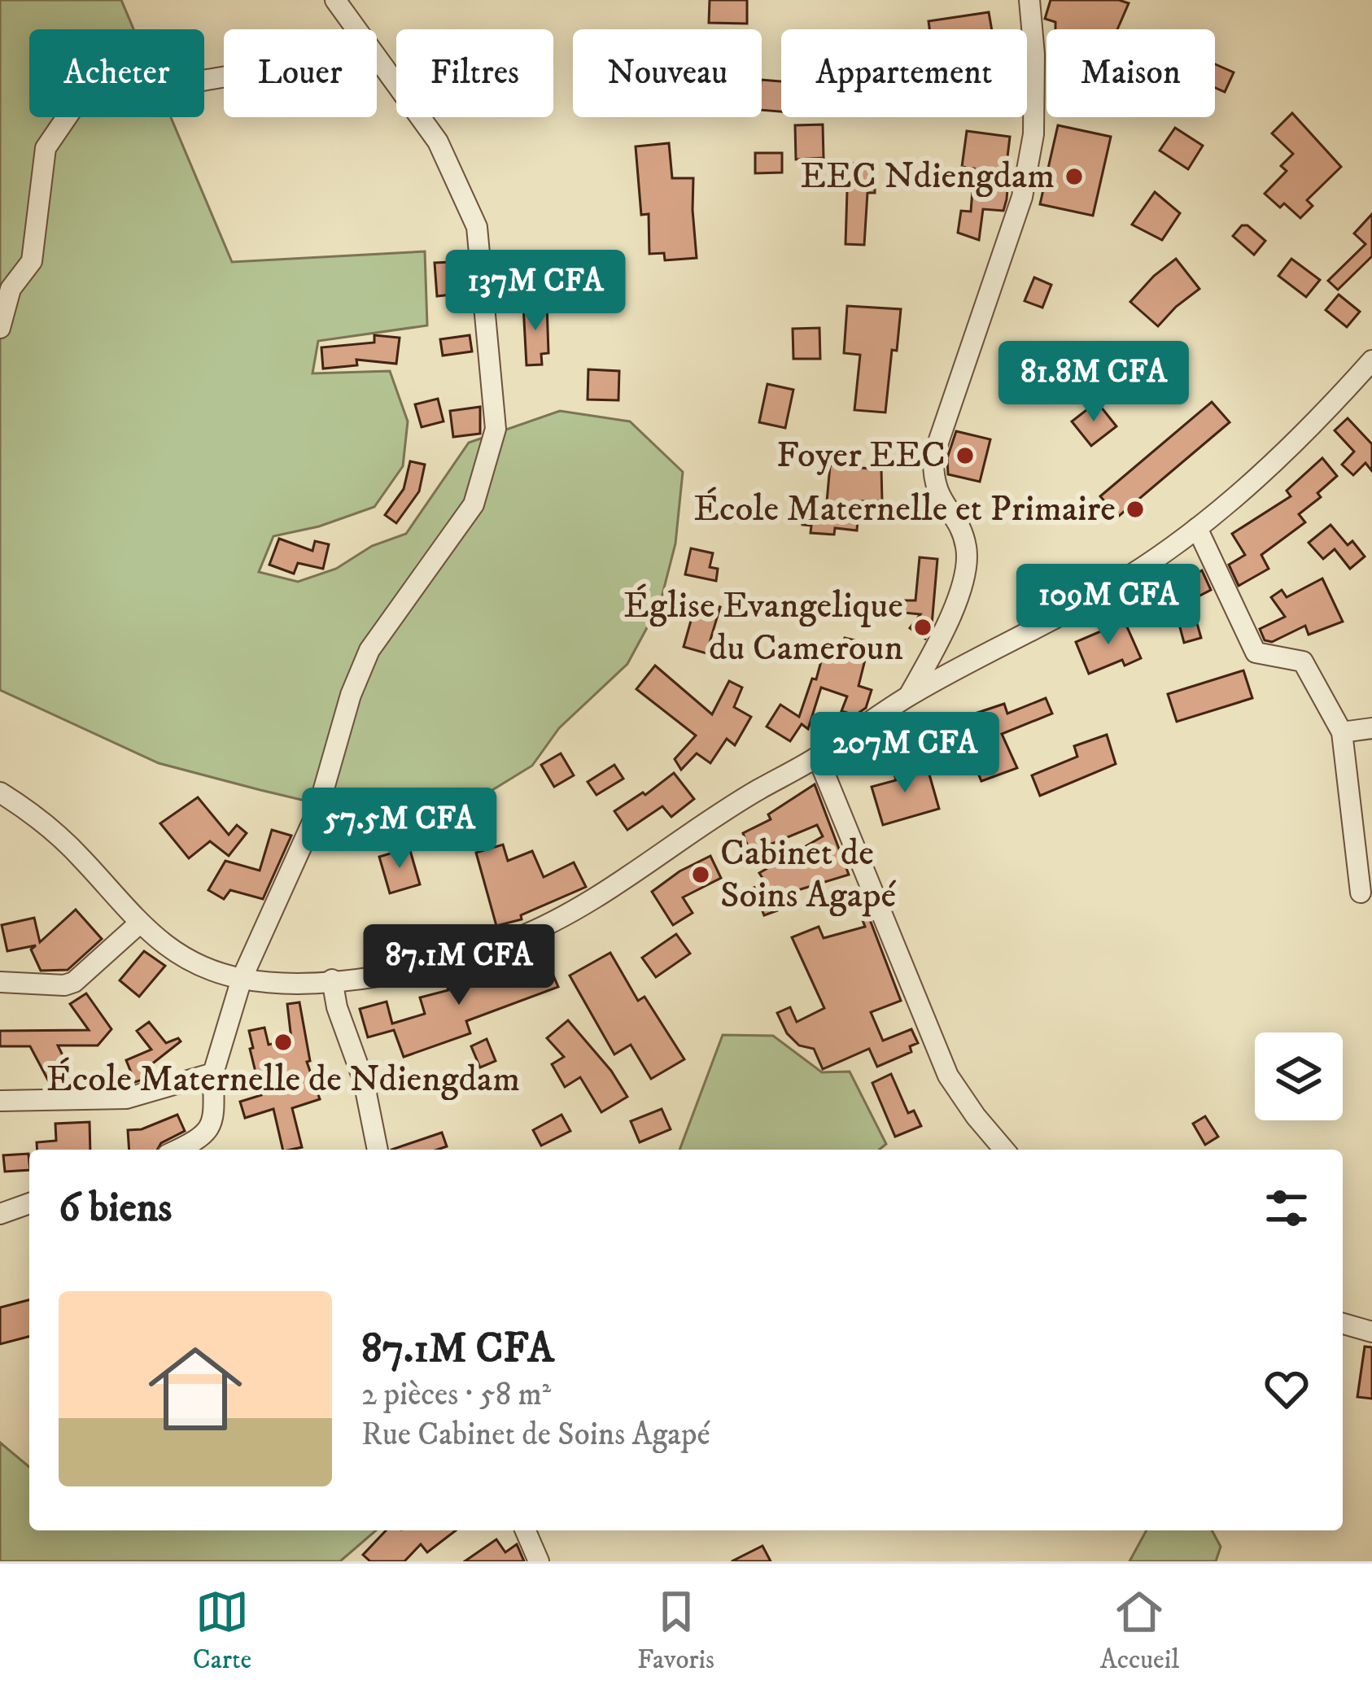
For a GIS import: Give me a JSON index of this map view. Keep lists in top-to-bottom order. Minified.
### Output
{"places":["EEC Ndiengdam","Foyer EEC","École Maternelle et Primaire","Église Evangelique du Cameroun","Cabinet de Soins Agapé","École Maternelle de Ndiengdam"],"page":{"chip":["Acheter","Louer","Filtres","Nouveau","Appartement","Maison"],"price":["137M CFA","81.8M CFA","109M CFA","207M CFA","57.5M CFA","87.1M CFA"],"heading":"6 biens","list":[{"name":"87.1M CFA","note":"2 pièces · 58 m² · Rue Cabinet de Soins Agapé"}],"tabs":["Carte","Favoris","Accueil"]}}
